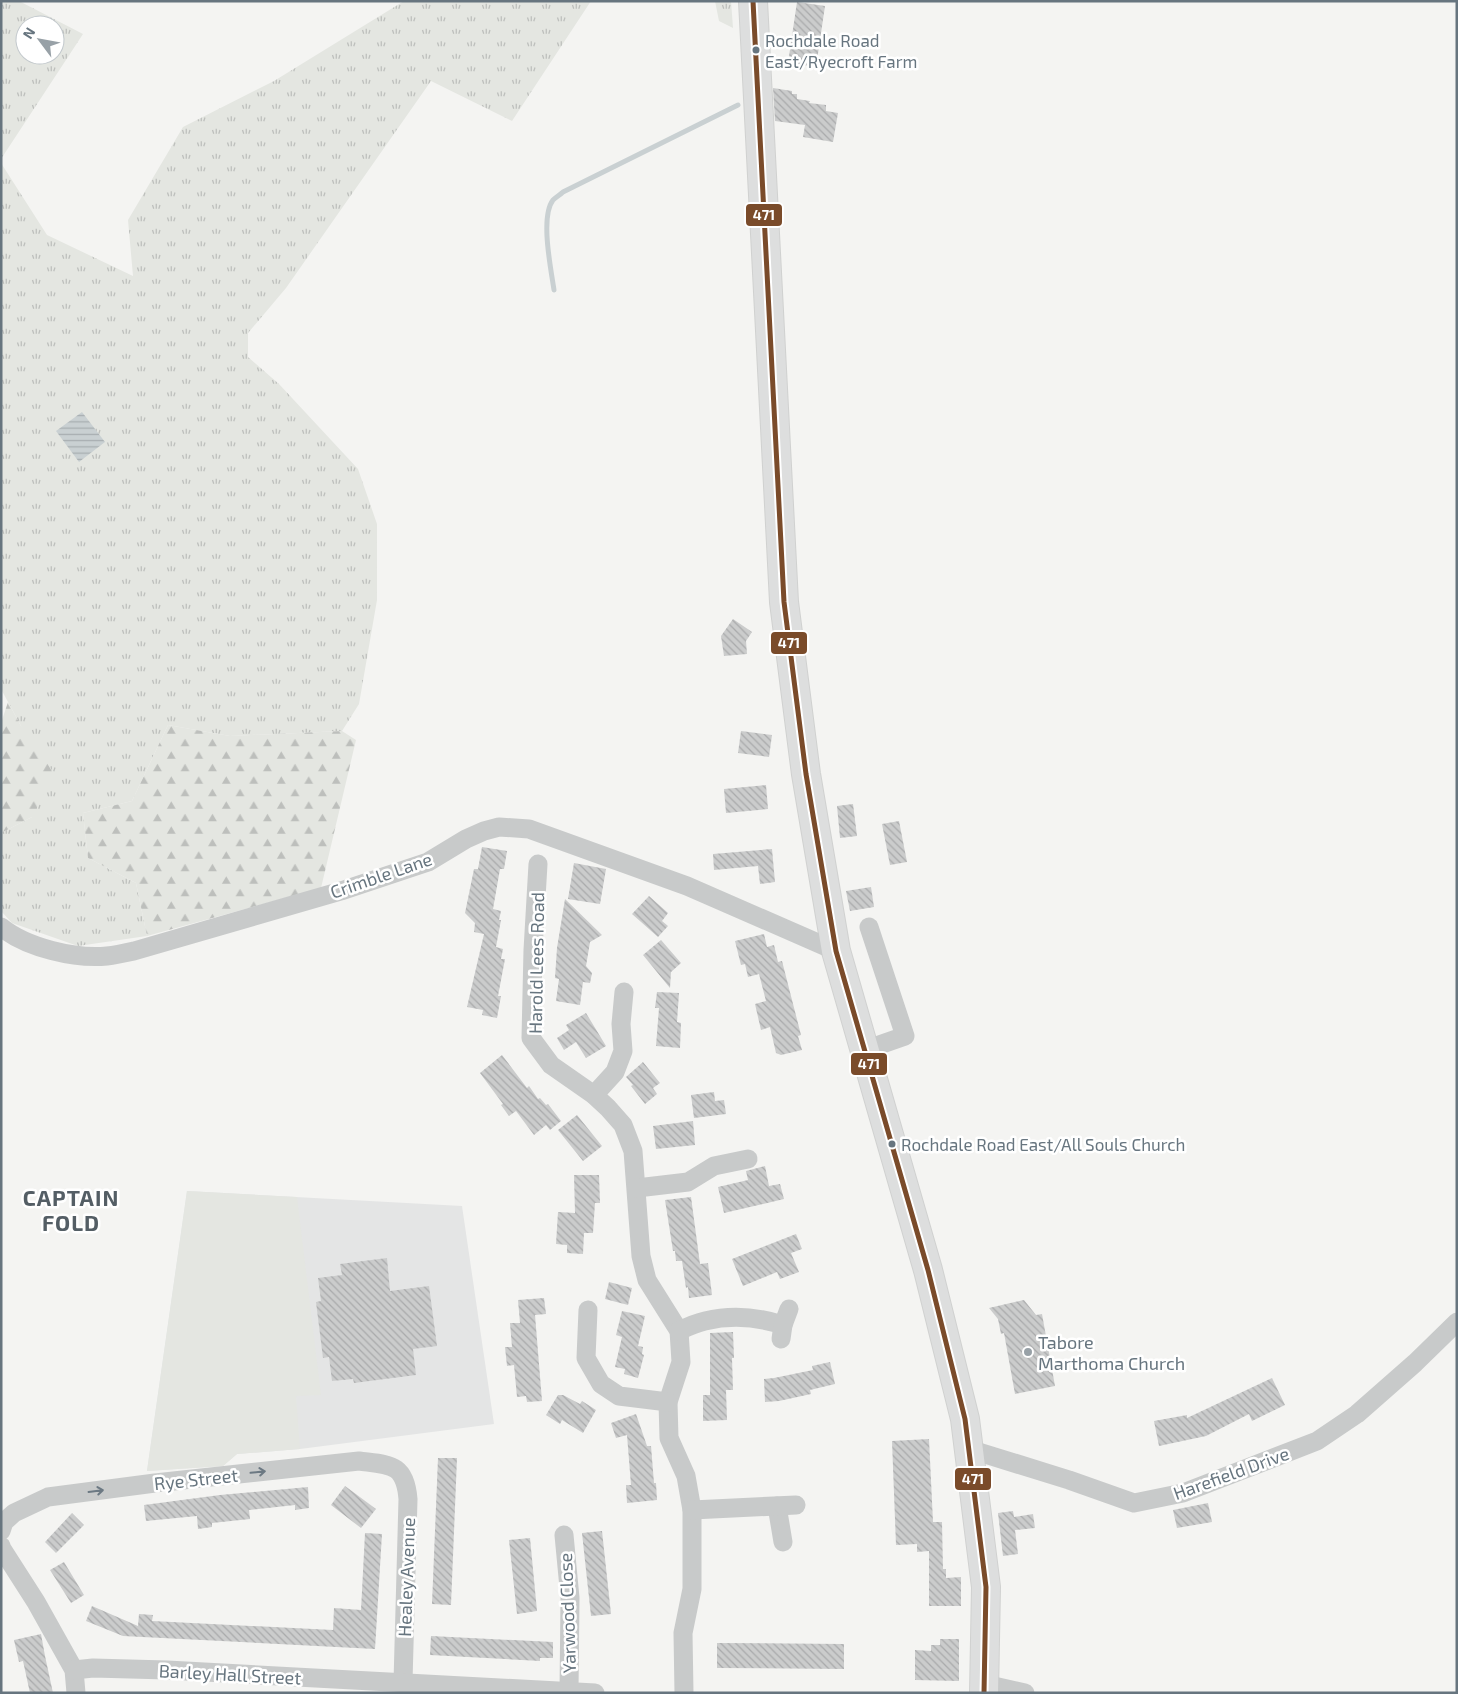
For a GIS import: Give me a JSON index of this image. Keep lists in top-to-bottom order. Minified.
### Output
{"streets":{"street":["Crimble Lane","Harold Lees Road","Harefield Drive","Rye Street","Healey Avenue","Yarwood Close","Barley Hall Street"]},"crossings":[["Rye Street","Healey Avenue"],["Healey Avenue","Barley Hall Street"],["Yarwood Close","Barley Hall Street"]],"one_way":["Rye Street"],"districts":["CAPTAIN FOLD"],"places":["Rochdale Road East/Ryecroft Farm","Rochdale Road East/All Souls Church","Tabore Marthoma Church"],"lines":["transit line 471"],"north":"top left"}
